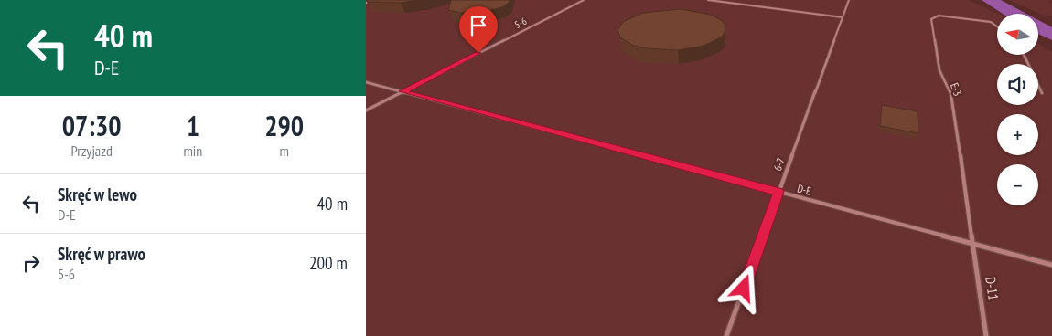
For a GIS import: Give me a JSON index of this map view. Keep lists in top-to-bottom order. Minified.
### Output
{"streets":{"lane":["5-6","E-3","6-7","D-E","D-11"]},"crossings":[["5-6","D-E"],["E-3","D-E"],["E-3","D-11"],["6-7","D-E"],["D-E","D-11"]],"north":"left","page":{"turn":["40 m","D-E"],"map_buttons":["+","−"],"eta":["07:30","Przyjazd","1","min","290","m"],"list":[{"name":"Skręć w lewo","note":"D-E","value":"40 m"},{"name":"Skręć w prawo","note":"5-6","value":"200 m"}]}}
